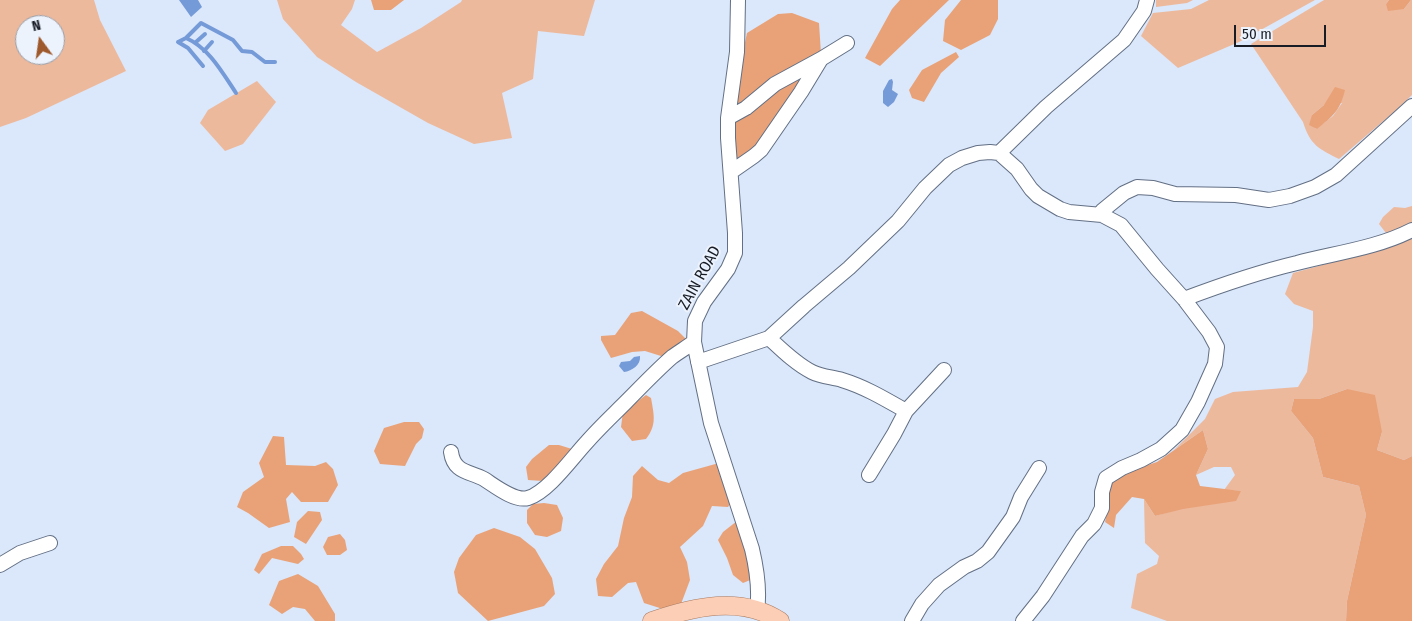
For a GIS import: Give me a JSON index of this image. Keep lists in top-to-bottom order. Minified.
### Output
{"streets":{"street":["ZAIN ROAD"]},"scale_bar":"50 m","north":"top"}
